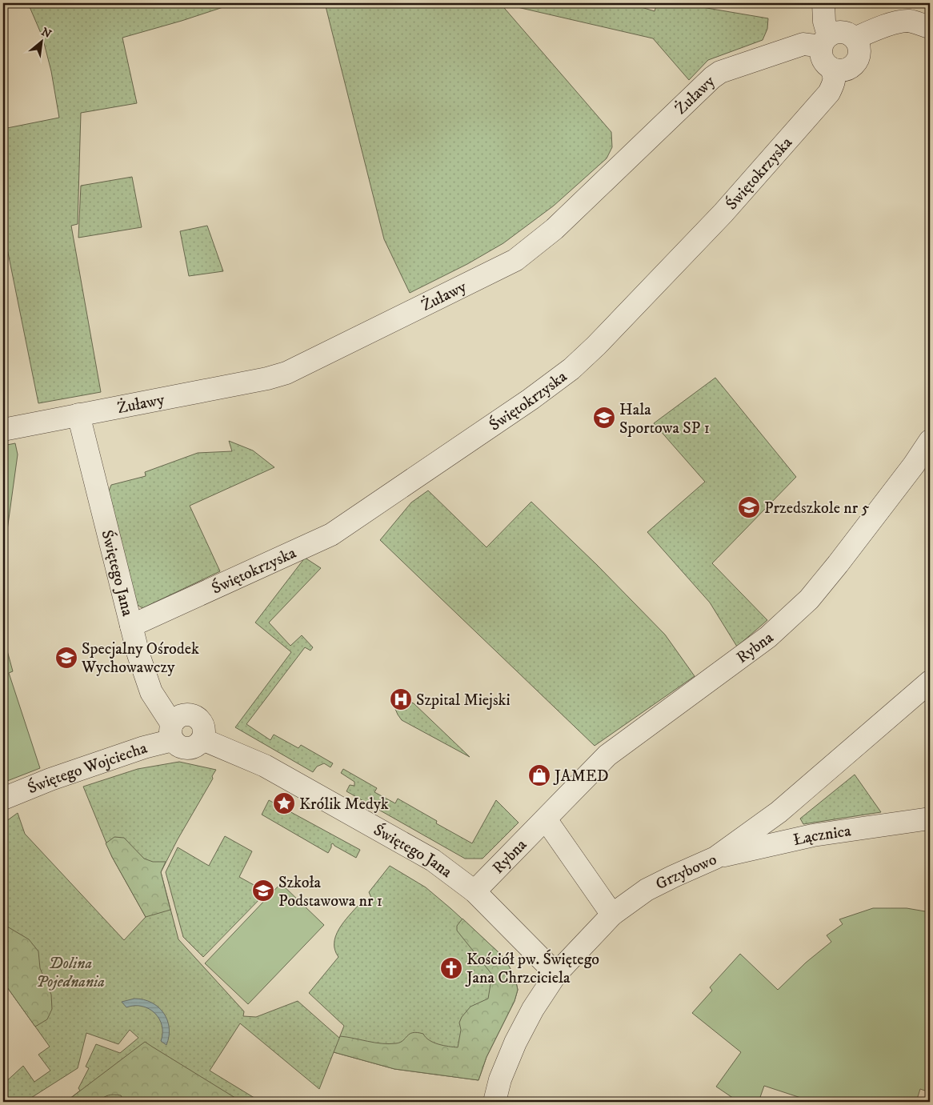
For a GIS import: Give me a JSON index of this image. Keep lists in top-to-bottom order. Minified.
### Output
{"streets":{"street":["Żuławy","Świętokrzyska","Świętego Jana","Rybna","Świętego Wojciecha","Łącznica","Grzybowo"]},"crossings":[["Żuławy","Świętokrzyska"],["Żuławy","Świętego Jana"],["Świętokrzyska","Świętego Jana"],["Świętego Jana","Rybna"],["Świętego Jana","Świętego Wojciecha"],["Świętego Jana","Grzybowo"],["Łącznica","Grzybowo"]],"parks":["Dolina Pojednania"],"places":{"school or university":["Hala Sportowa SP 1","Przedszkole nr 5","Specjalny Ośrodek Wychowawczy","Szkoła Podstawowa nr 1"],"hospital":["Szpital Miejski"],"shop":["JAMED"],"place":["Królik Medyk"],"church":["Kościół pw. Świętego Jana Chrzciciela"]},"north":"top right"}
